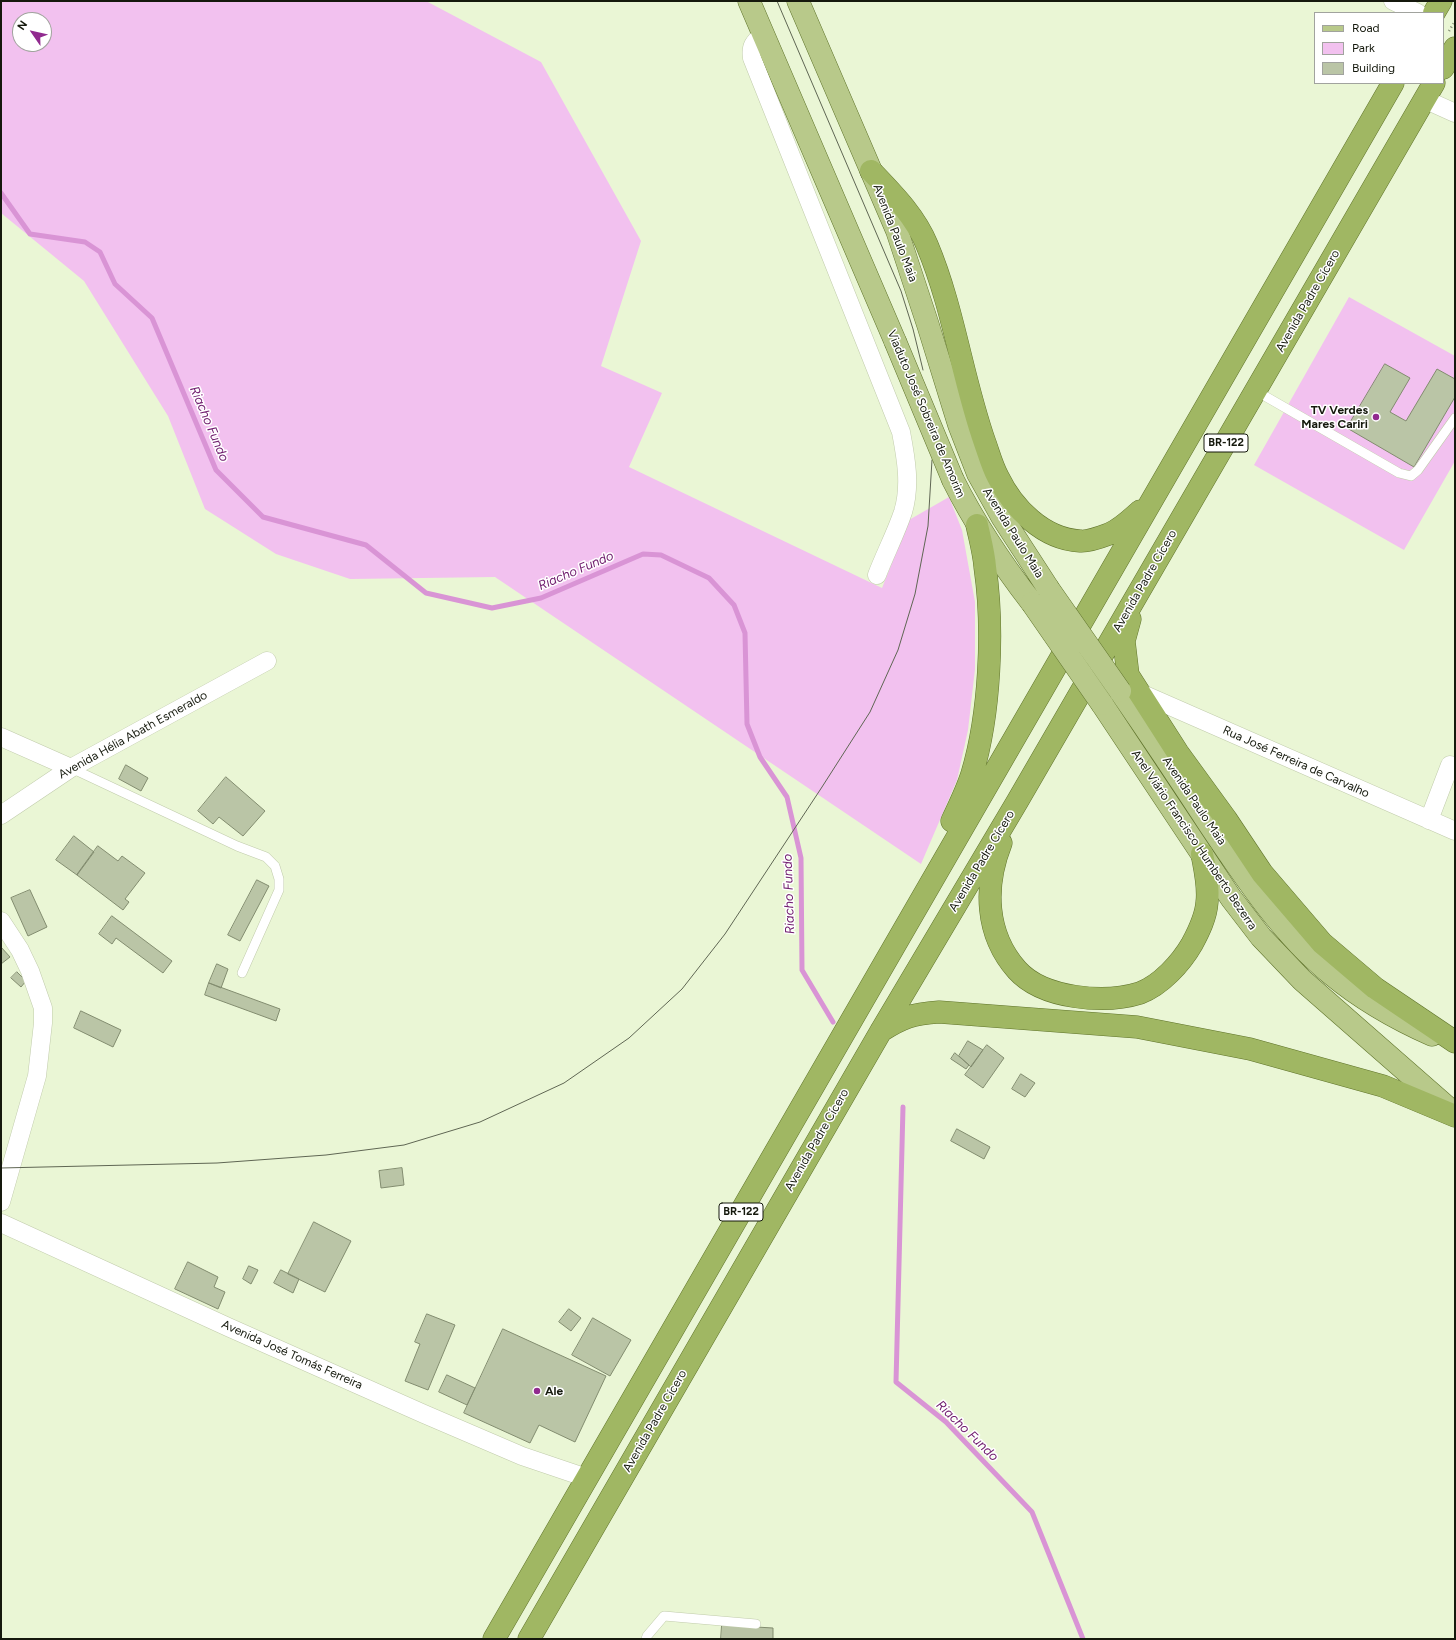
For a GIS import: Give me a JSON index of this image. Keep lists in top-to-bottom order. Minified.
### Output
{"streets":{"highway":["Avenida Padre Cícero","BR-122"],"main road":["Avenida Paulo Maia","Viaduto José Sobreira de Amorim","Anel Viário Francisco Humberto Bezerra"],"street":["Avenida Hélia Abath Esmeraldo","Rua José Ferreira de Carvalho","Avenida José Tomás Ferreira"]},"crossings":[["Avenida Paulo Maia","Rua José Ferreira de Carvalho"],["Viaduto José Sobreira de Amorim","Anel Viário Francisco Humberto Bezerra"],["BR-122","Avenida José Tomás Ferreira"]],"water":["Riacho Fundo"],"places":["TV Verdes Mares Cariri","Ale"],"legend":["Road","Park","Building"],"north":"top left"}
